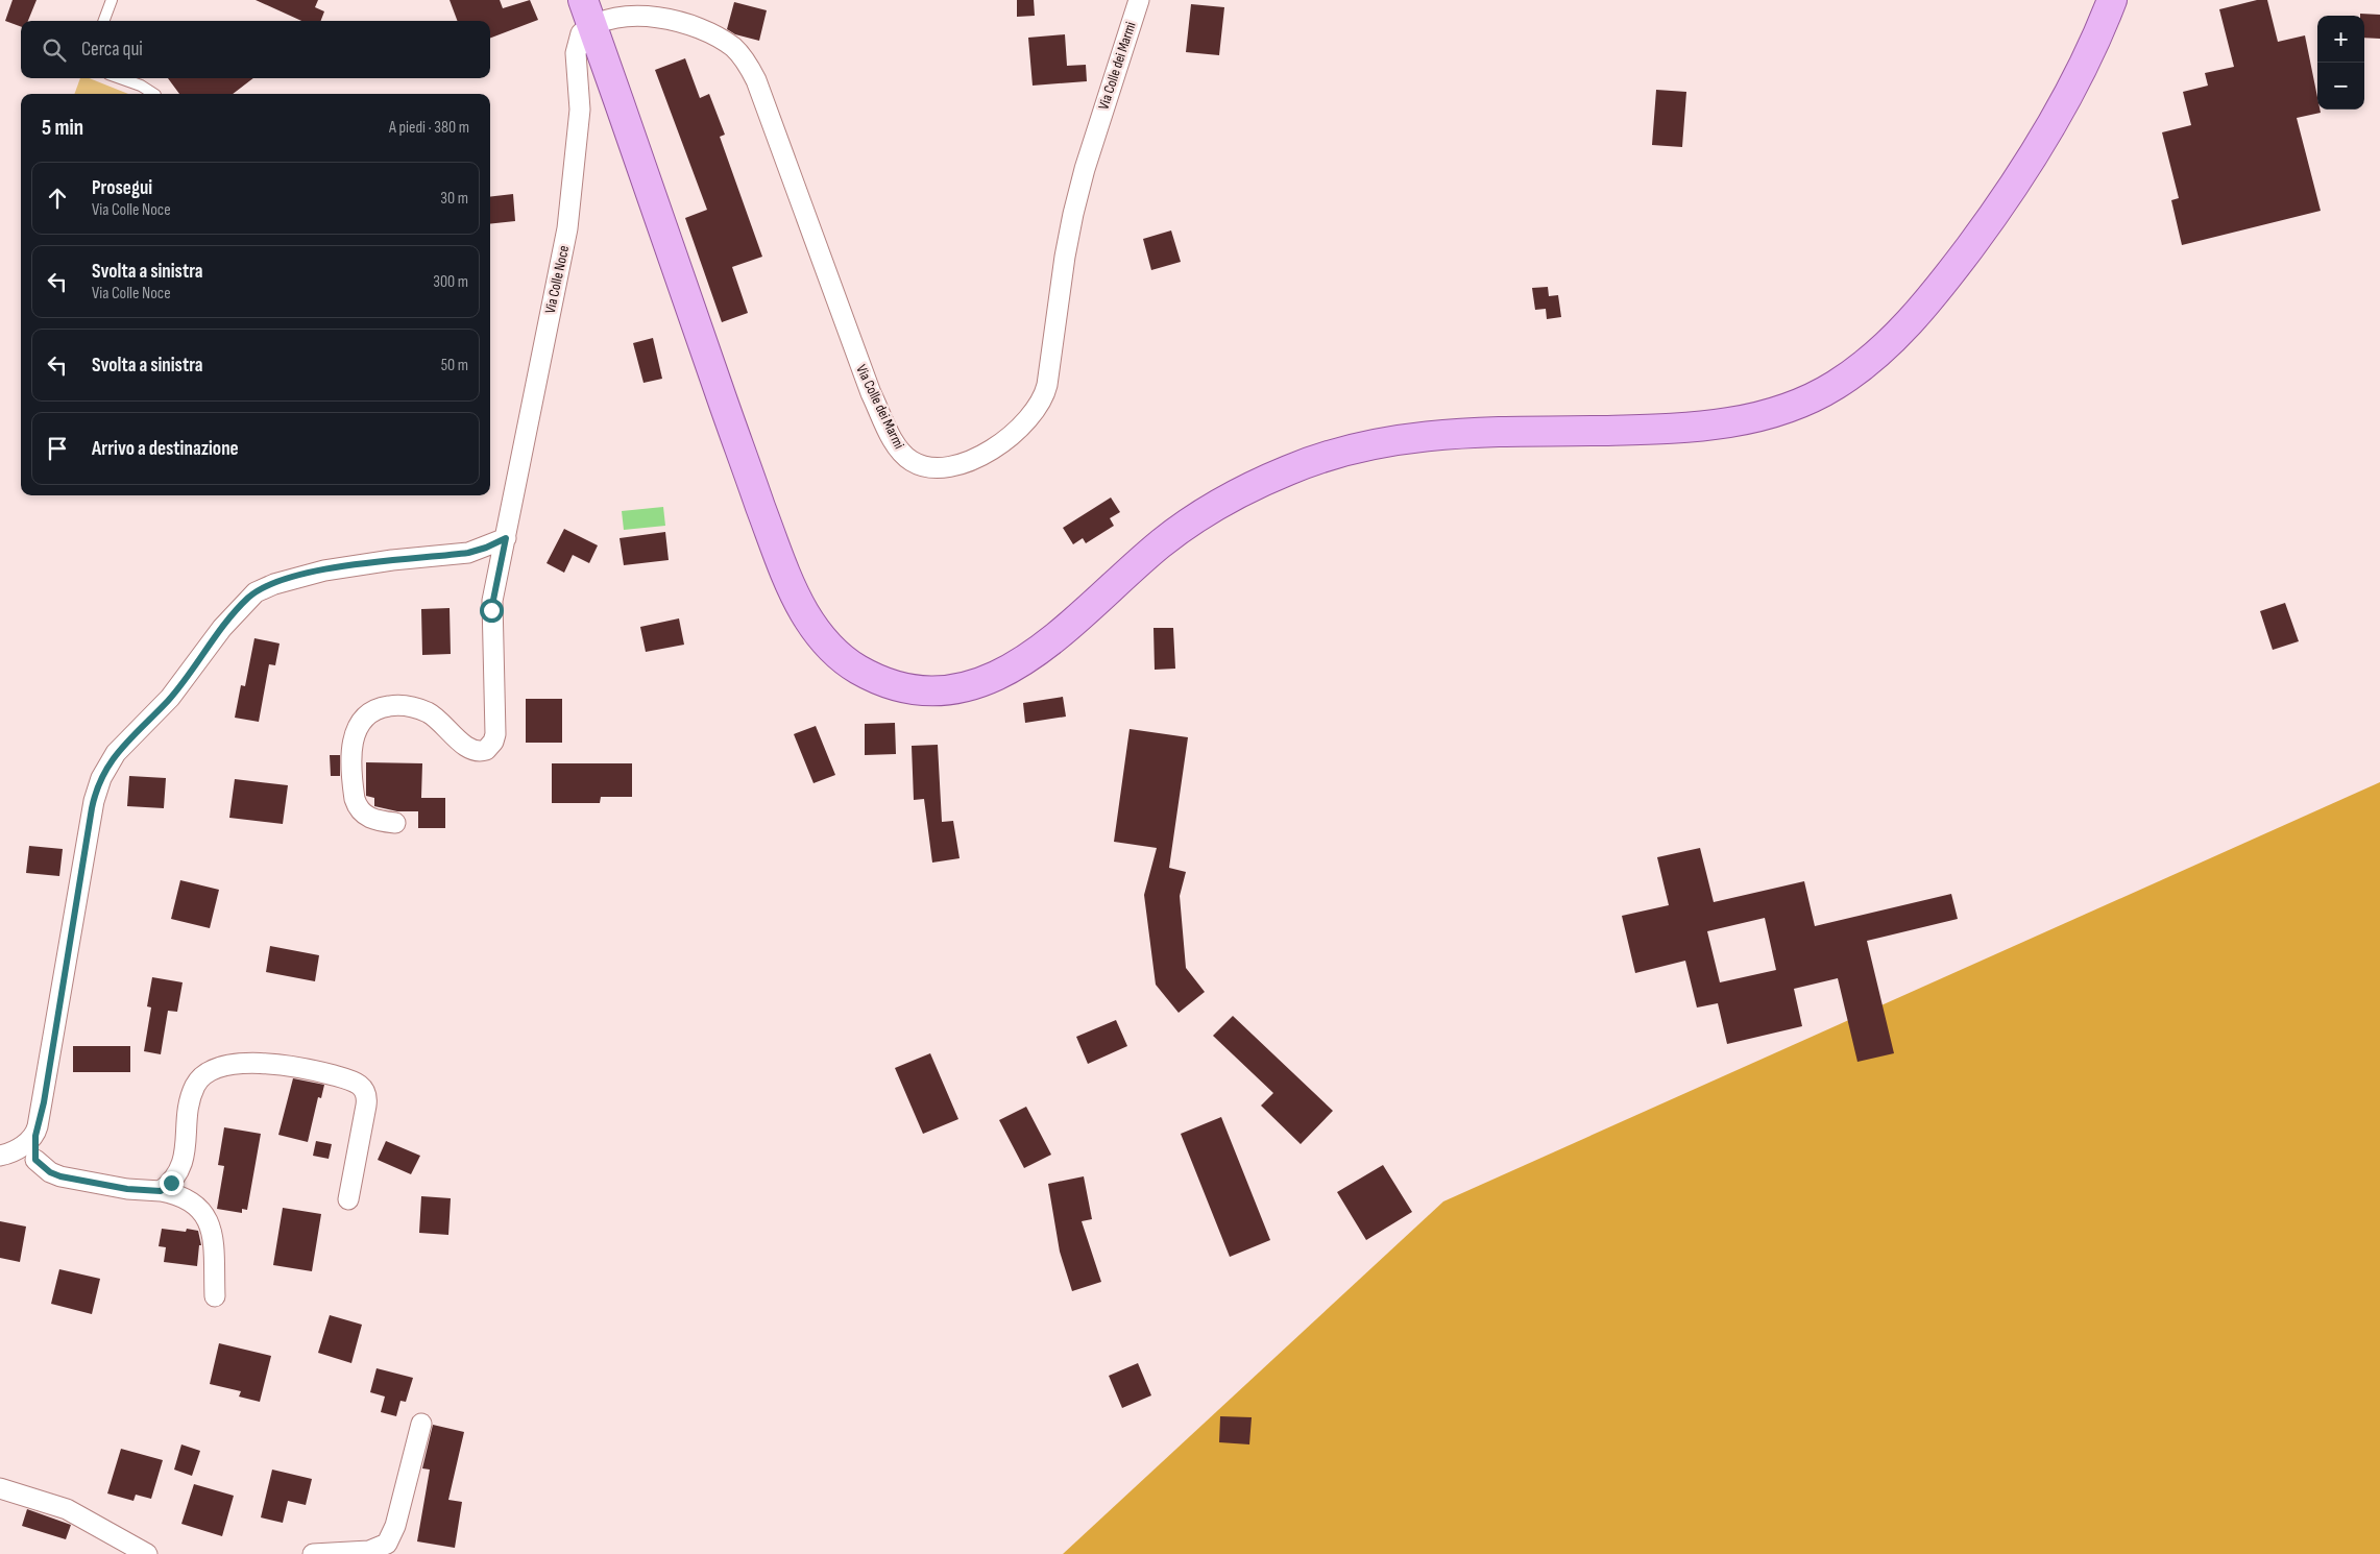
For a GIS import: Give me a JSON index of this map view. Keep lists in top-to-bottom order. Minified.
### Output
{"streets":{"street":["Via Colle dei Marmi","Via Colle Noce"]},"crossings":[["Via Colle dei Marmi","Via Colle Noce"]],"page":{"map_buttons":["+","−"],"search":"Cerca qui","heading":["5 min","A piedi · 380 m"],"list":[["Prosegui","Via Colle Noce","30 m"],["Svolta a sinistra","Via Colle Noce","300 m"],["Svolta a sinistra","50 m"],"Arrivo a destinazione"]}}
